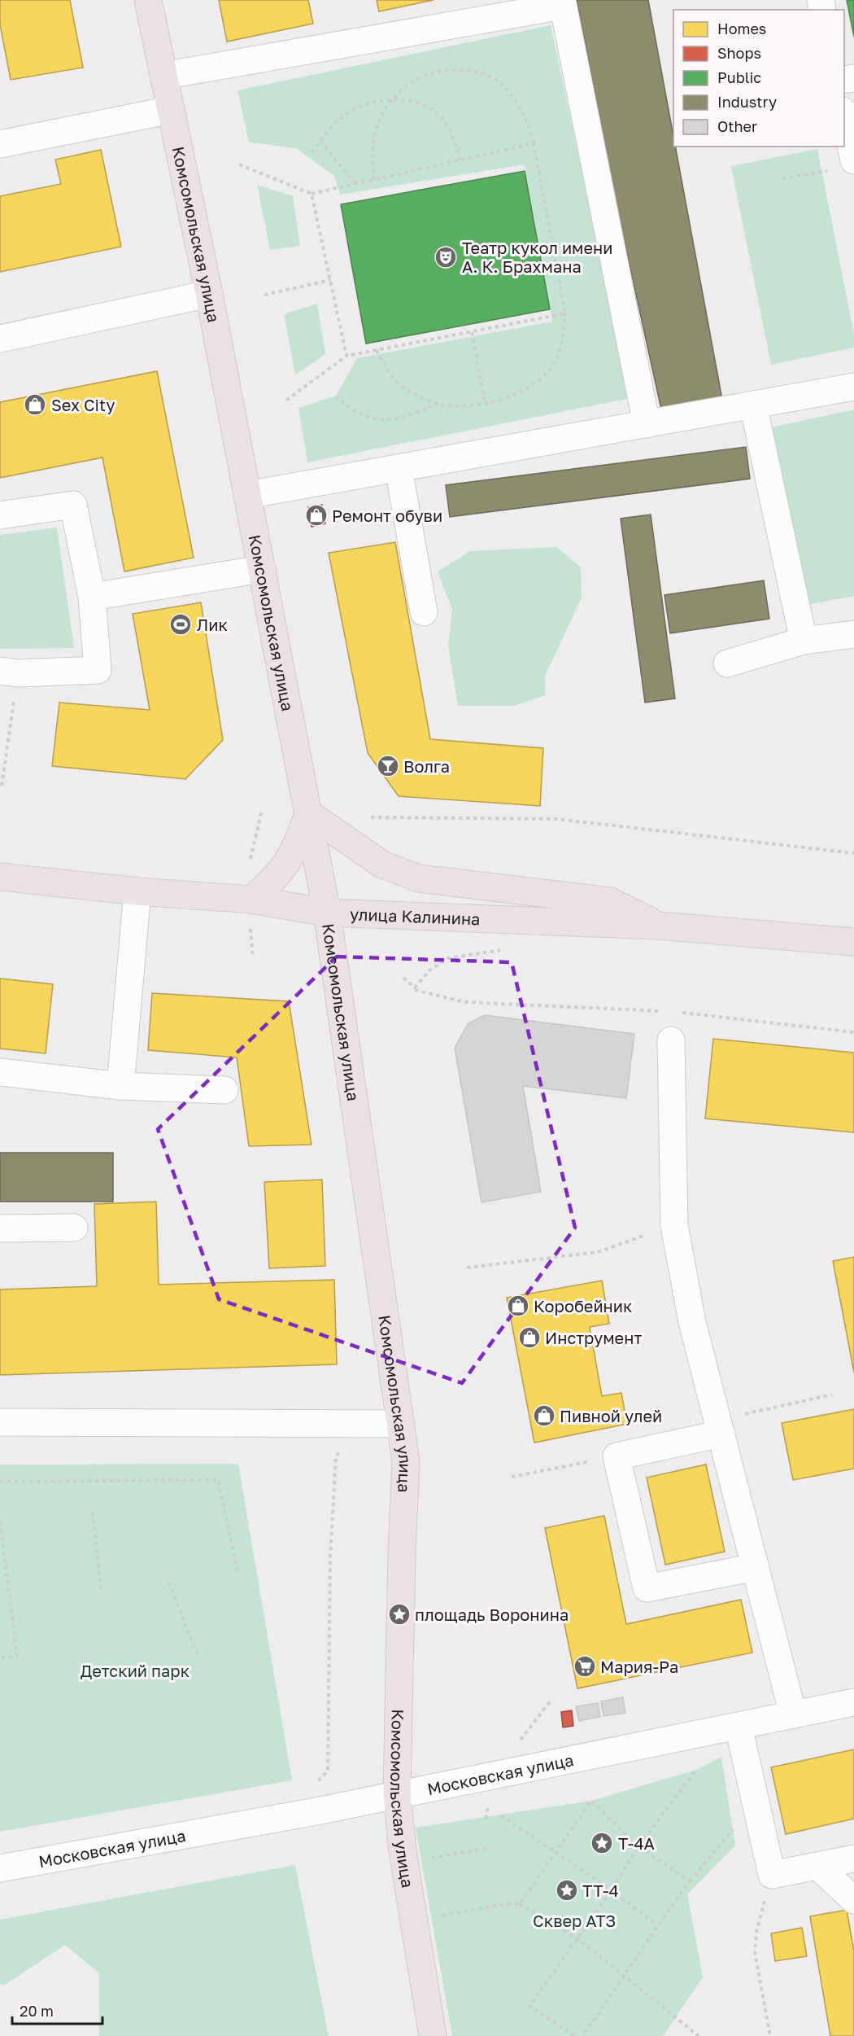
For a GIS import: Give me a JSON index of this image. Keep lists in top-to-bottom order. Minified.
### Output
{"streets":{"main road":["Комсомольская улица","улица Калинина"],"street":["Московская улица"]},"crossings":[["Комсомольская улица","улица Калинина"],["Комсомольская улица","Московская улица"]],"parks":["Детский парк","Сквер АТЗ"],"places":{"theatre":["Театр кукол имени А. К. Брахмана"],"shop":["Sex City","Ремонт обуви","Коробейник","Инструмент","Пивной улей"],"sports":["Лик"],"bar":["Волга"],"place":["площадь Воронина","Т-4А","ТТ-4"],"supermarket":["Мария-Ра"]},"legend":["Homes","Shops","Public","Industry","Other"],"scale_bar":"20 m"}
